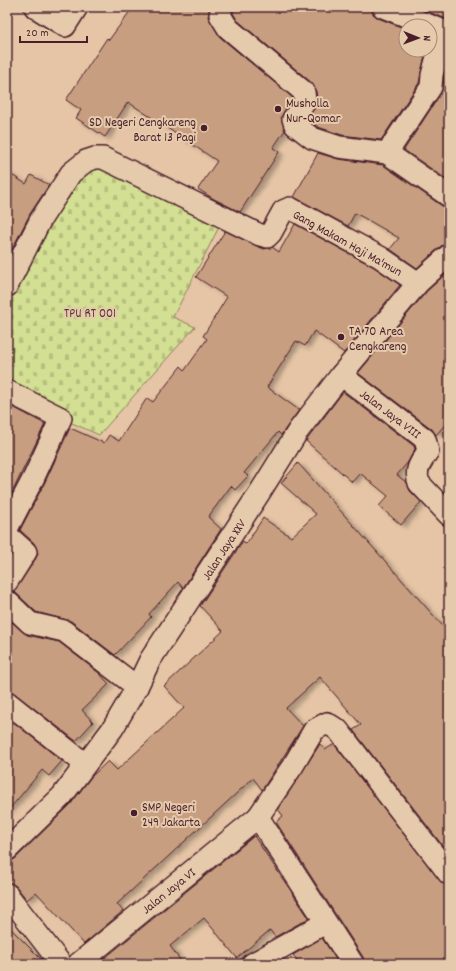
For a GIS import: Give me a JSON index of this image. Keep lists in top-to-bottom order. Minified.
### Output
{"streets":{"street":["Gang Makam Haji Ma'mun","Jalan Jaya VIII","Jalan Jaya XXV","Jalan Jaya VI"]},"crossings":[["Gang Makam Haji Ma'mun","Jalan Jaya XXV"],["Jalan Jaya VIII","Jalan Jaya XXV"]],"parks":["TPU RT 001"],"places":["Musholla Nur-Qomar","SD Negeri Cengkareng Barat 13 Pagi","TA 70 Area Cengkareng","SMP Negeri 249 Jakarta"],"scale_bar":"20 m","north":"right"}
